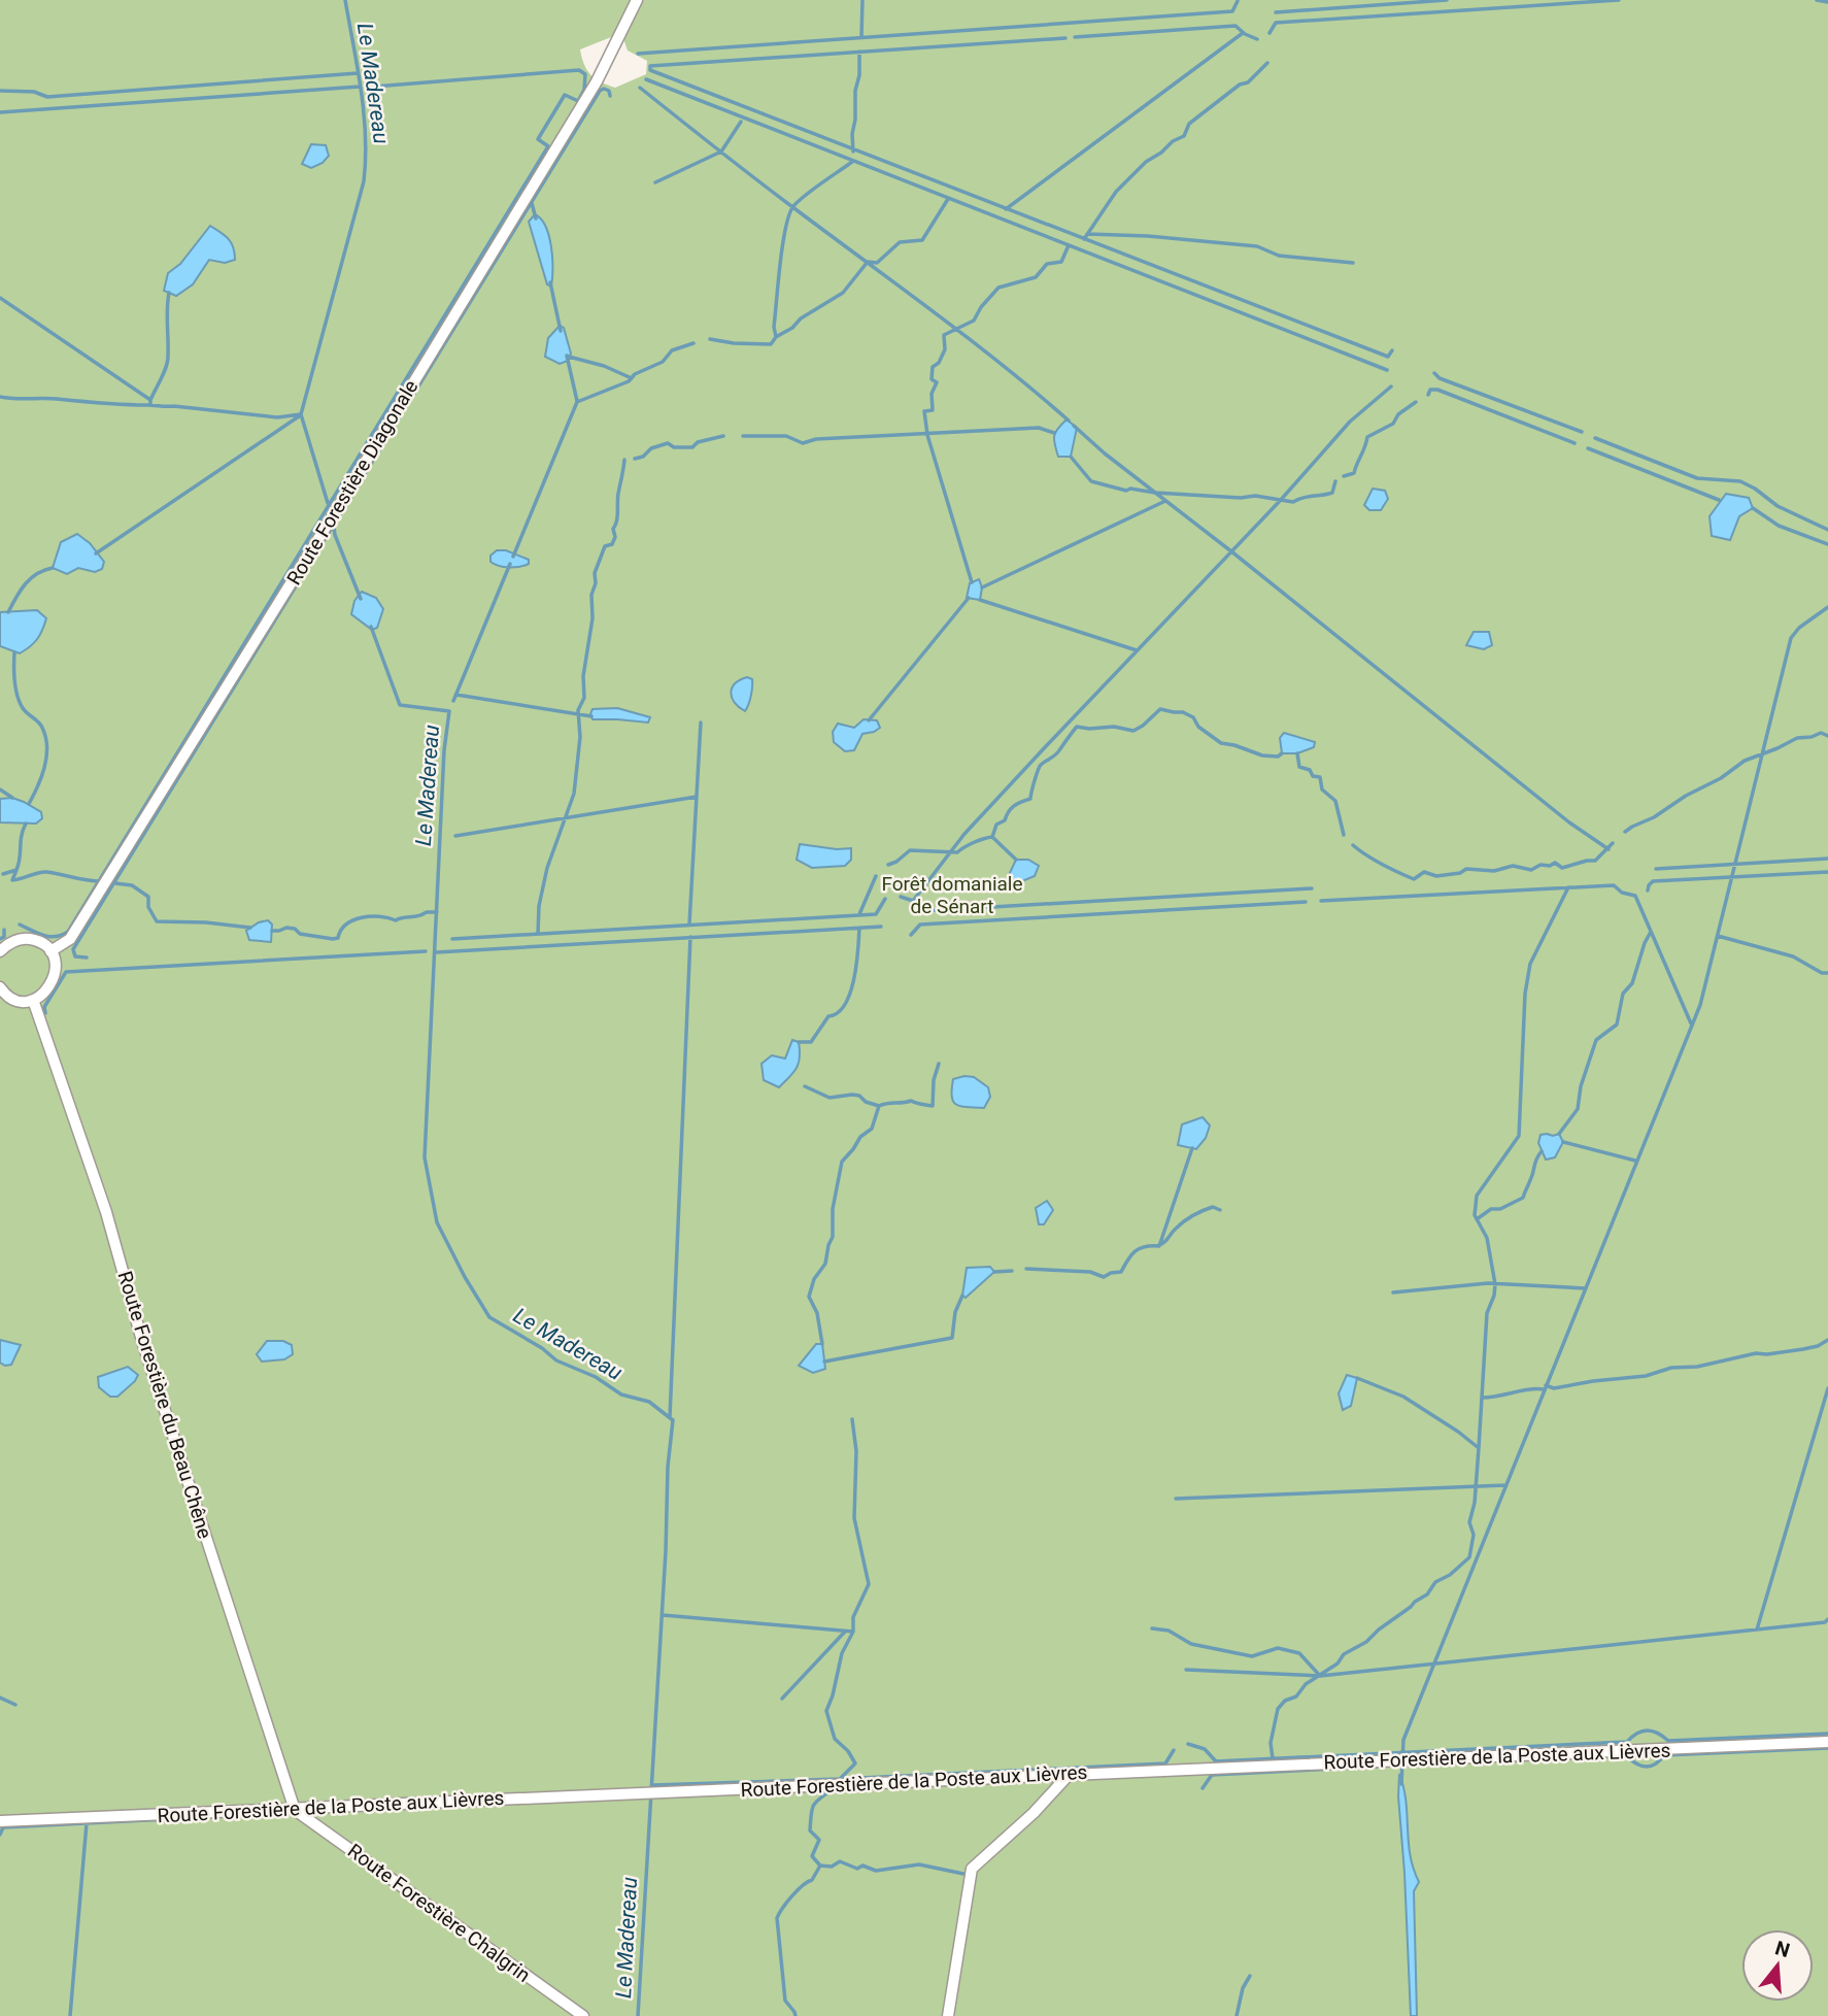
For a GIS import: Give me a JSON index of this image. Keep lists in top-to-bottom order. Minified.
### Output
{"streets":{"street":["Route Forestière Diagonale","Route Forestière du Beau Chêne","Route Forestière de la Poste aux Lièvres","Route Forestière Chalgrin"]},"crossings":[["Route Forestière du Beau Chêne","Route Forestière de la Poste aux Lièvres"],["Route Forestière du Beau Chêne","Route Forestière Chalgrin"],["Route Forestière de la Poste aux Lièvres","Route Forestière Chalgrin"]],"water":["Le Madereau"],"parks":["Forêt domaniale de Sénart"],"north":"top"}
